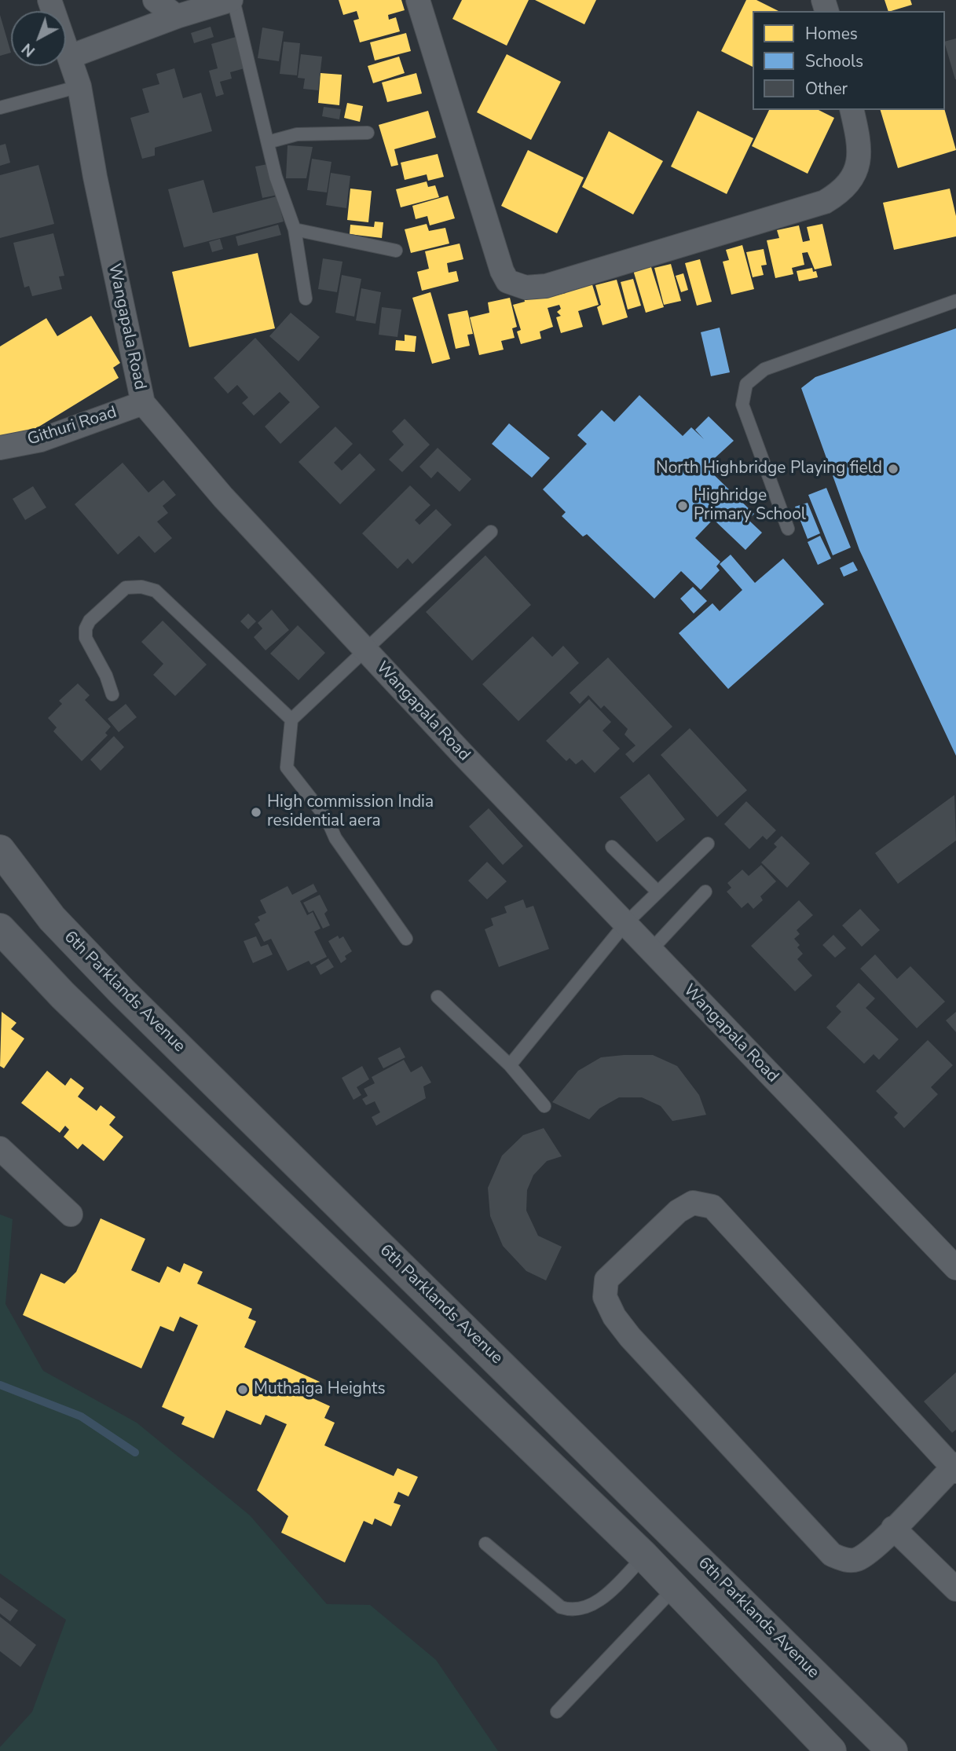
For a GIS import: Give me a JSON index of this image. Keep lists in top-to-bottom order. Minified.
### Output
{"streets":{"street":["Wangapala Road","Githuri Road","6th Parklands Avenue"]},"crossings":[["Wangapala Road","Githuri Road"]],"places":["North Highbridge Playing field","Highridge Primary School","High commission India residential aera","Muthaiga Heights"],"legend":["Homes","Schools","Other"],"north":"bottom left"}
